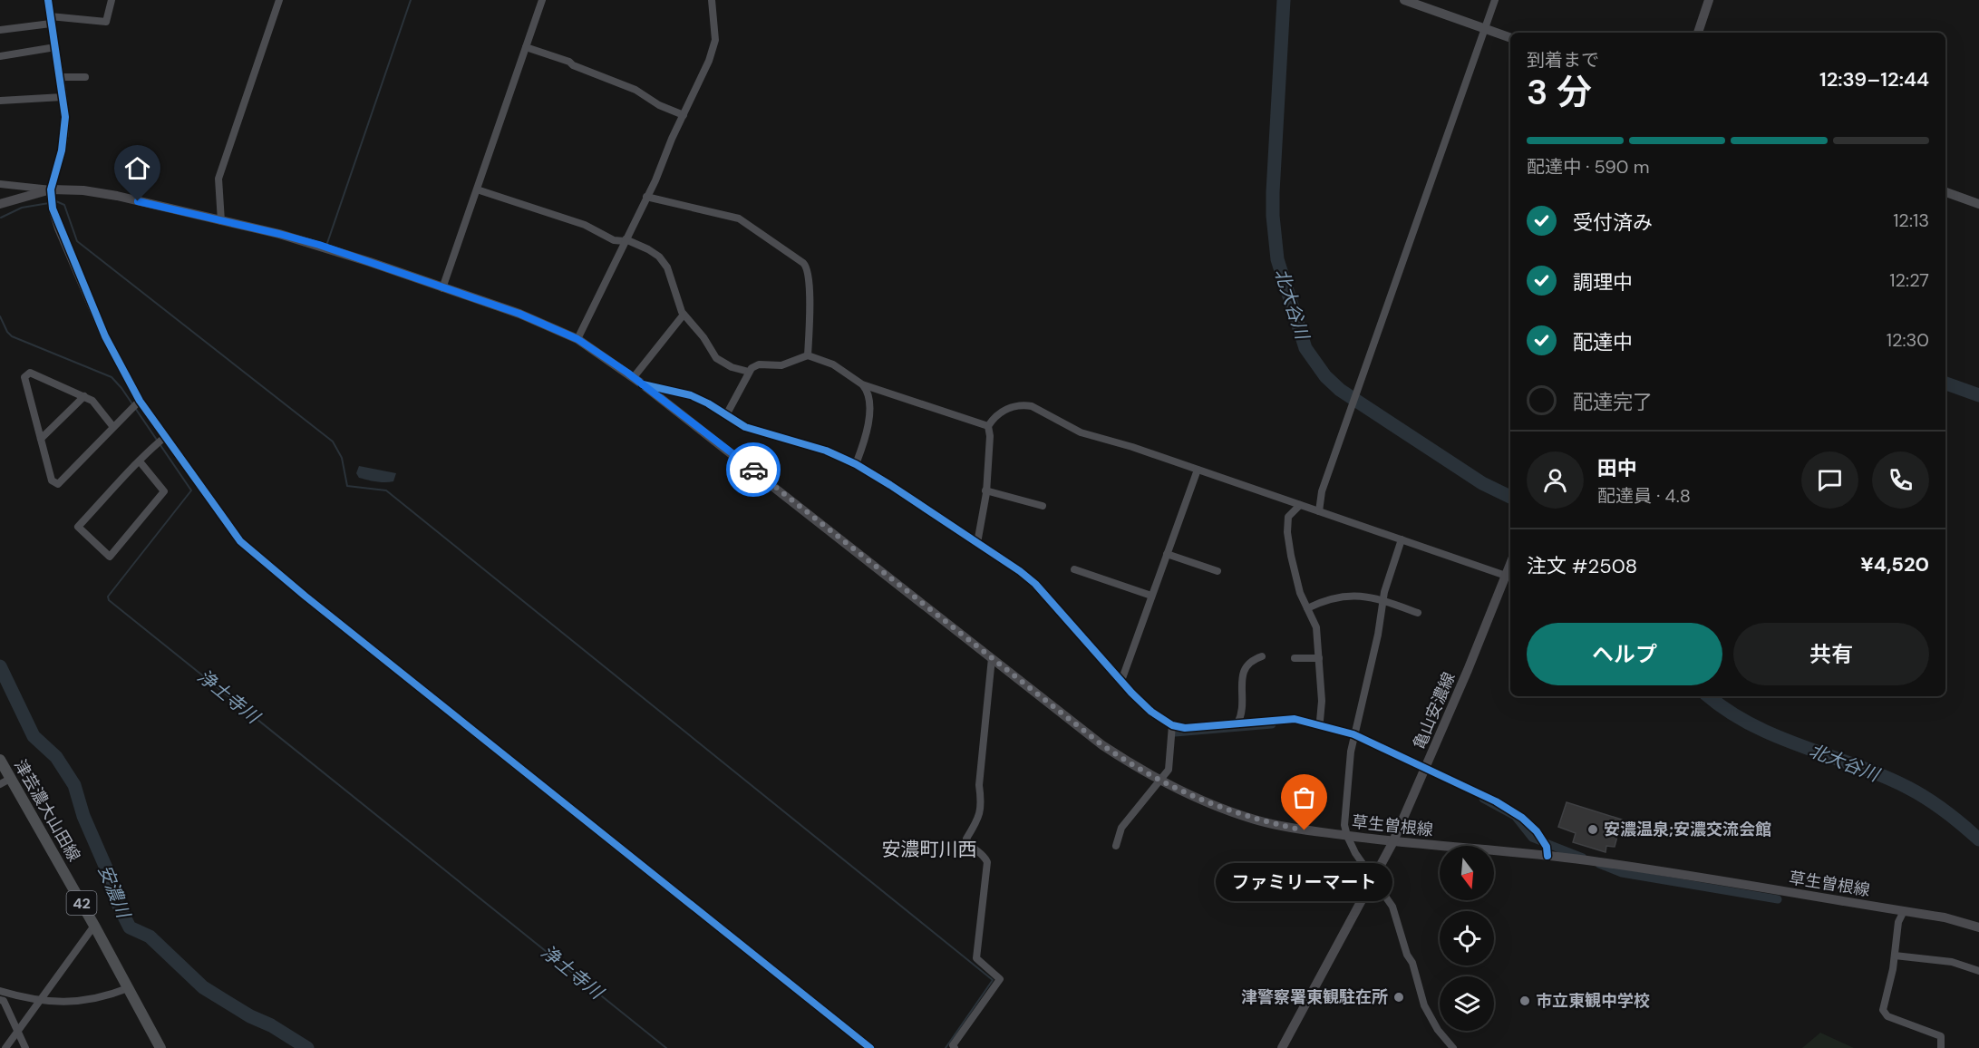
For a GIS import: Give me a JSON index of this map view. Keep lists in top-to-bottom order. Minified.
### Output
{"streets":{"main road":["亀山安濃線","津芸濃大山田線","草生曽根線","42"]},"crossings":[["亀山安濃線","草生曽根線"]],"districts":["安濃町川西"],"water":["北大谷川","浄土寺川","安濃川"],"places":["安濃温泉;安濃交流会館","ファミリーマート","津警察署東観駐在所","市立東観中学校"],"north":"bottom","page":{"heading":["3 分","到着まで","12:39–12:44"],"panel":["田中","配達員 · 4.8","注文 #2508","¥4,520"],"bar":"配達中 · 590 m","list":[["受付済み","12:13"],["調理中","12:27"],["配達中","12:30"],"配達完了"],"buttons":["ヘルプ","共有"],"bubble":"ファミリーマート"}}
